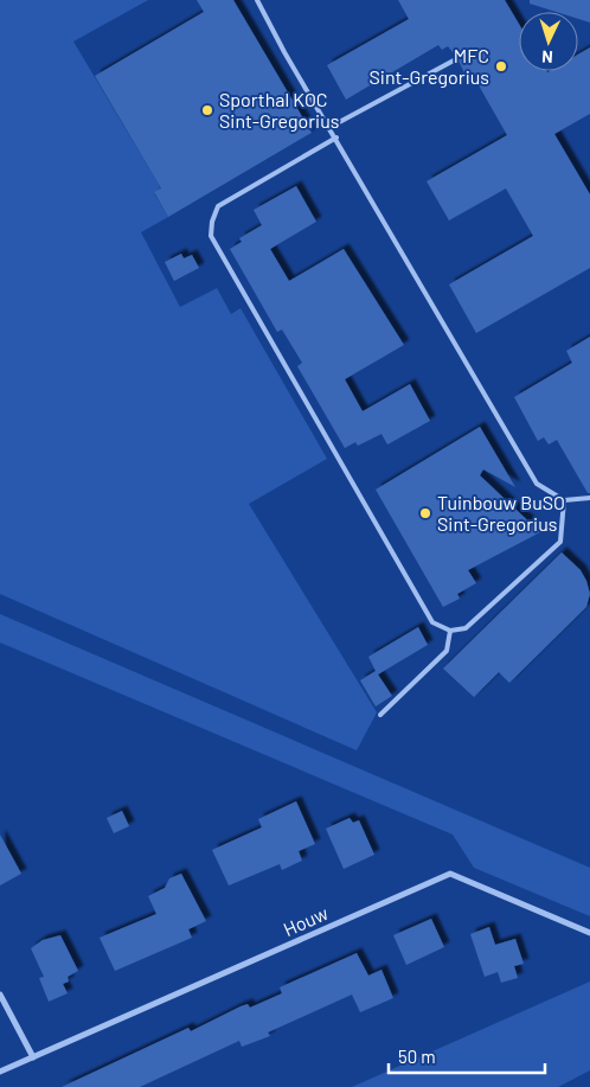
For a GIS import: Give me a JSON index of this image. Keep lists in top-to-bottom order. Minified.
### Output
{"streets":{"street":["Houw"]},"places":["MFC Sint-Gregorius","Sporthal KOC Sint-Gregorius","Tuinbouw BuSO Sint-Gregorius"],"scale_bar":"50 m","north":"bottom"}
